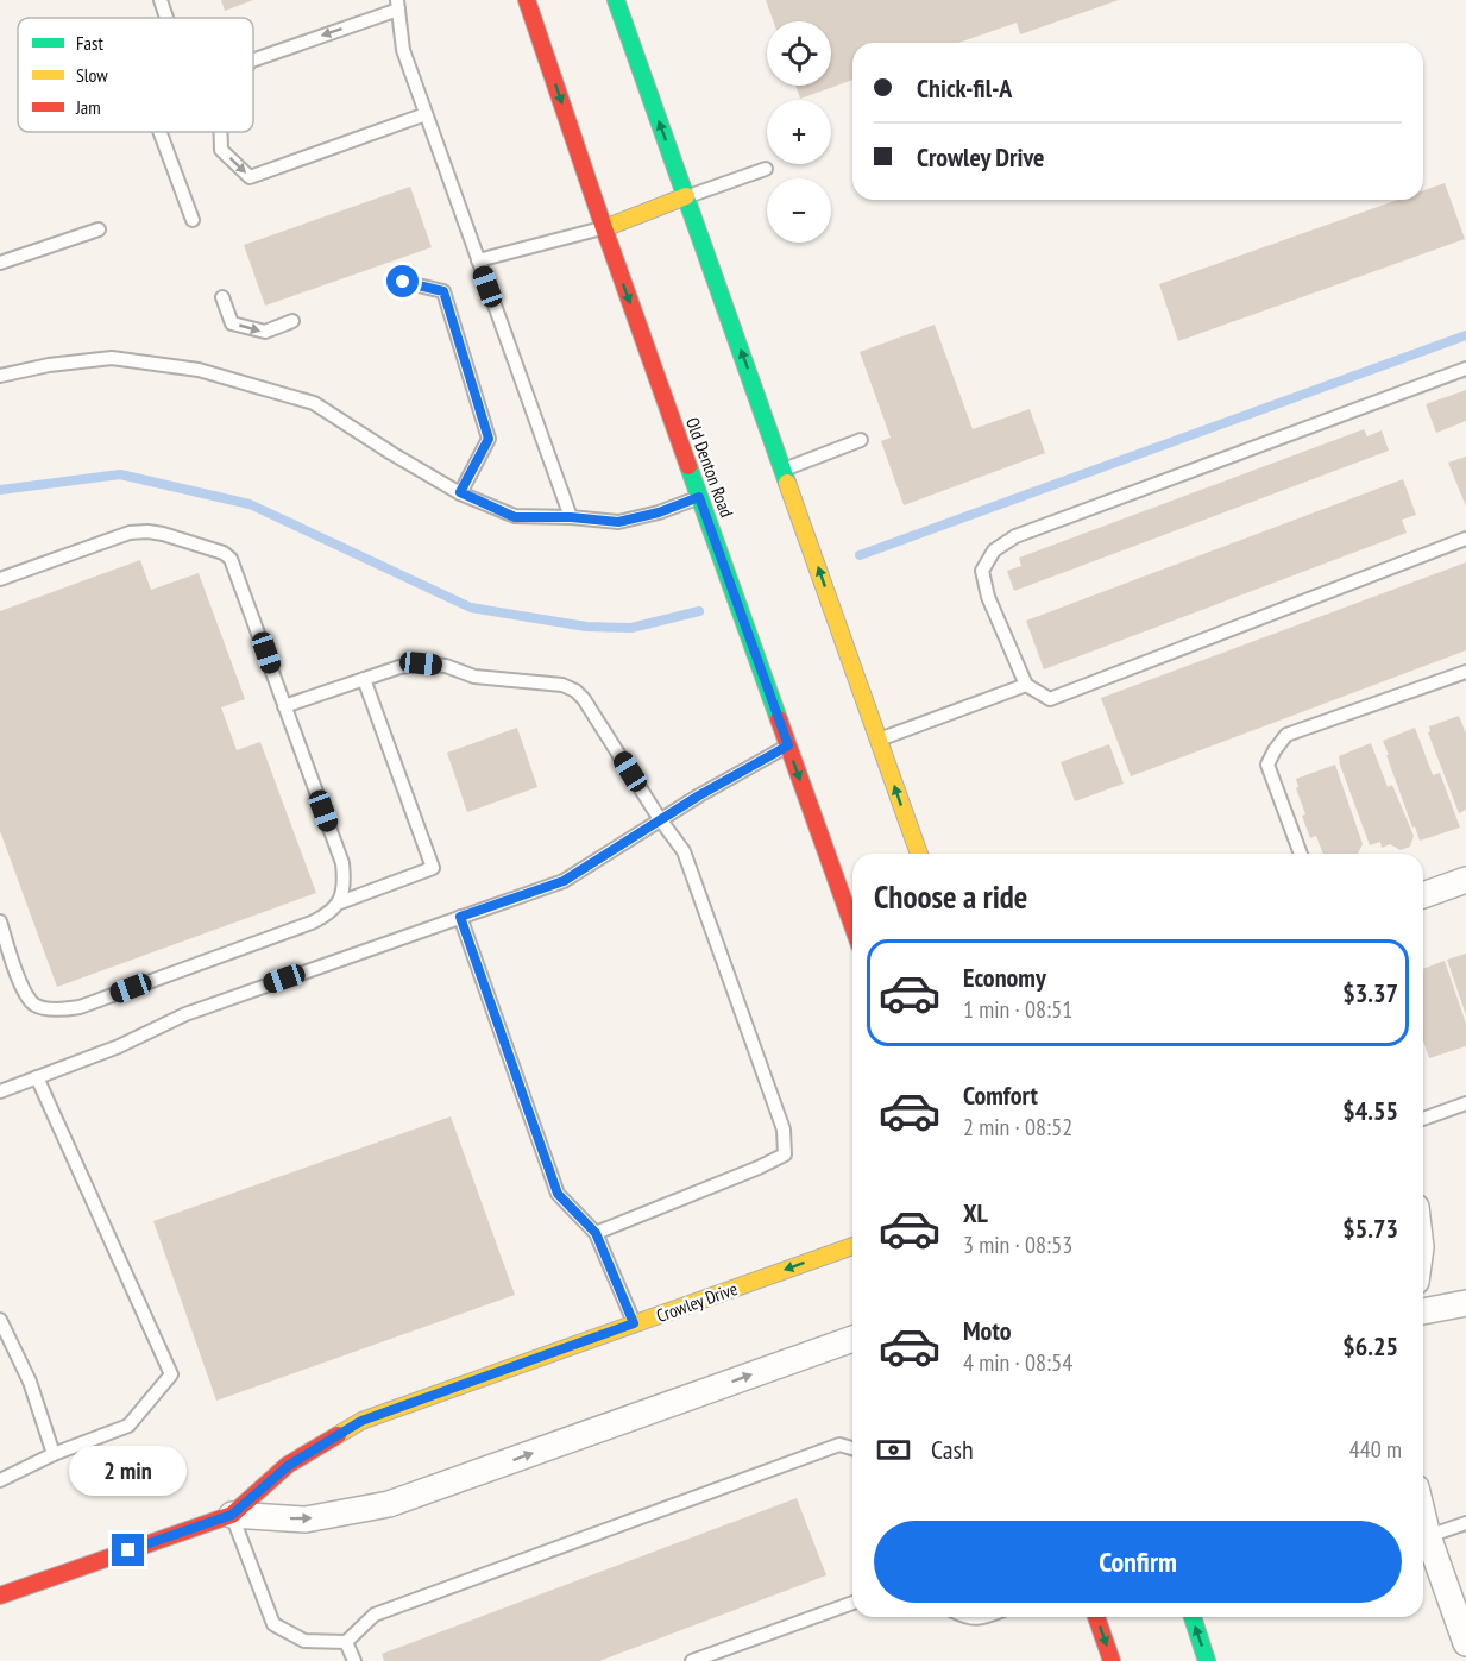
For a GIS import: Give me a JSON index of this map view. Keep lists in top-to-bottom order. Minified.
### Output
{"streets":{"main road":["Old Denton Road","Crowley Drive"]},"legend":["Fast","Slow","Jam"],"page":{"map_buttons":["+","−"],"banner":["Chick-fil-A","Crowley Drive"],"heading":"Choose a ride","list":[{"name":"Economy","note":"1 min · 08:51","value":"$3.37"},{"name":"Comfort","note":"2 min · 08:52","value":"$4.55"},{"name":"XL","note":"3 min · 08:53","value":"$5.73"},{"name":"Moto","note":"4 min · 08:54","value":"$6.25"}],"pay":["Cash","440 m"],"bubble":"2 min","buttons":"Confirm"}}
